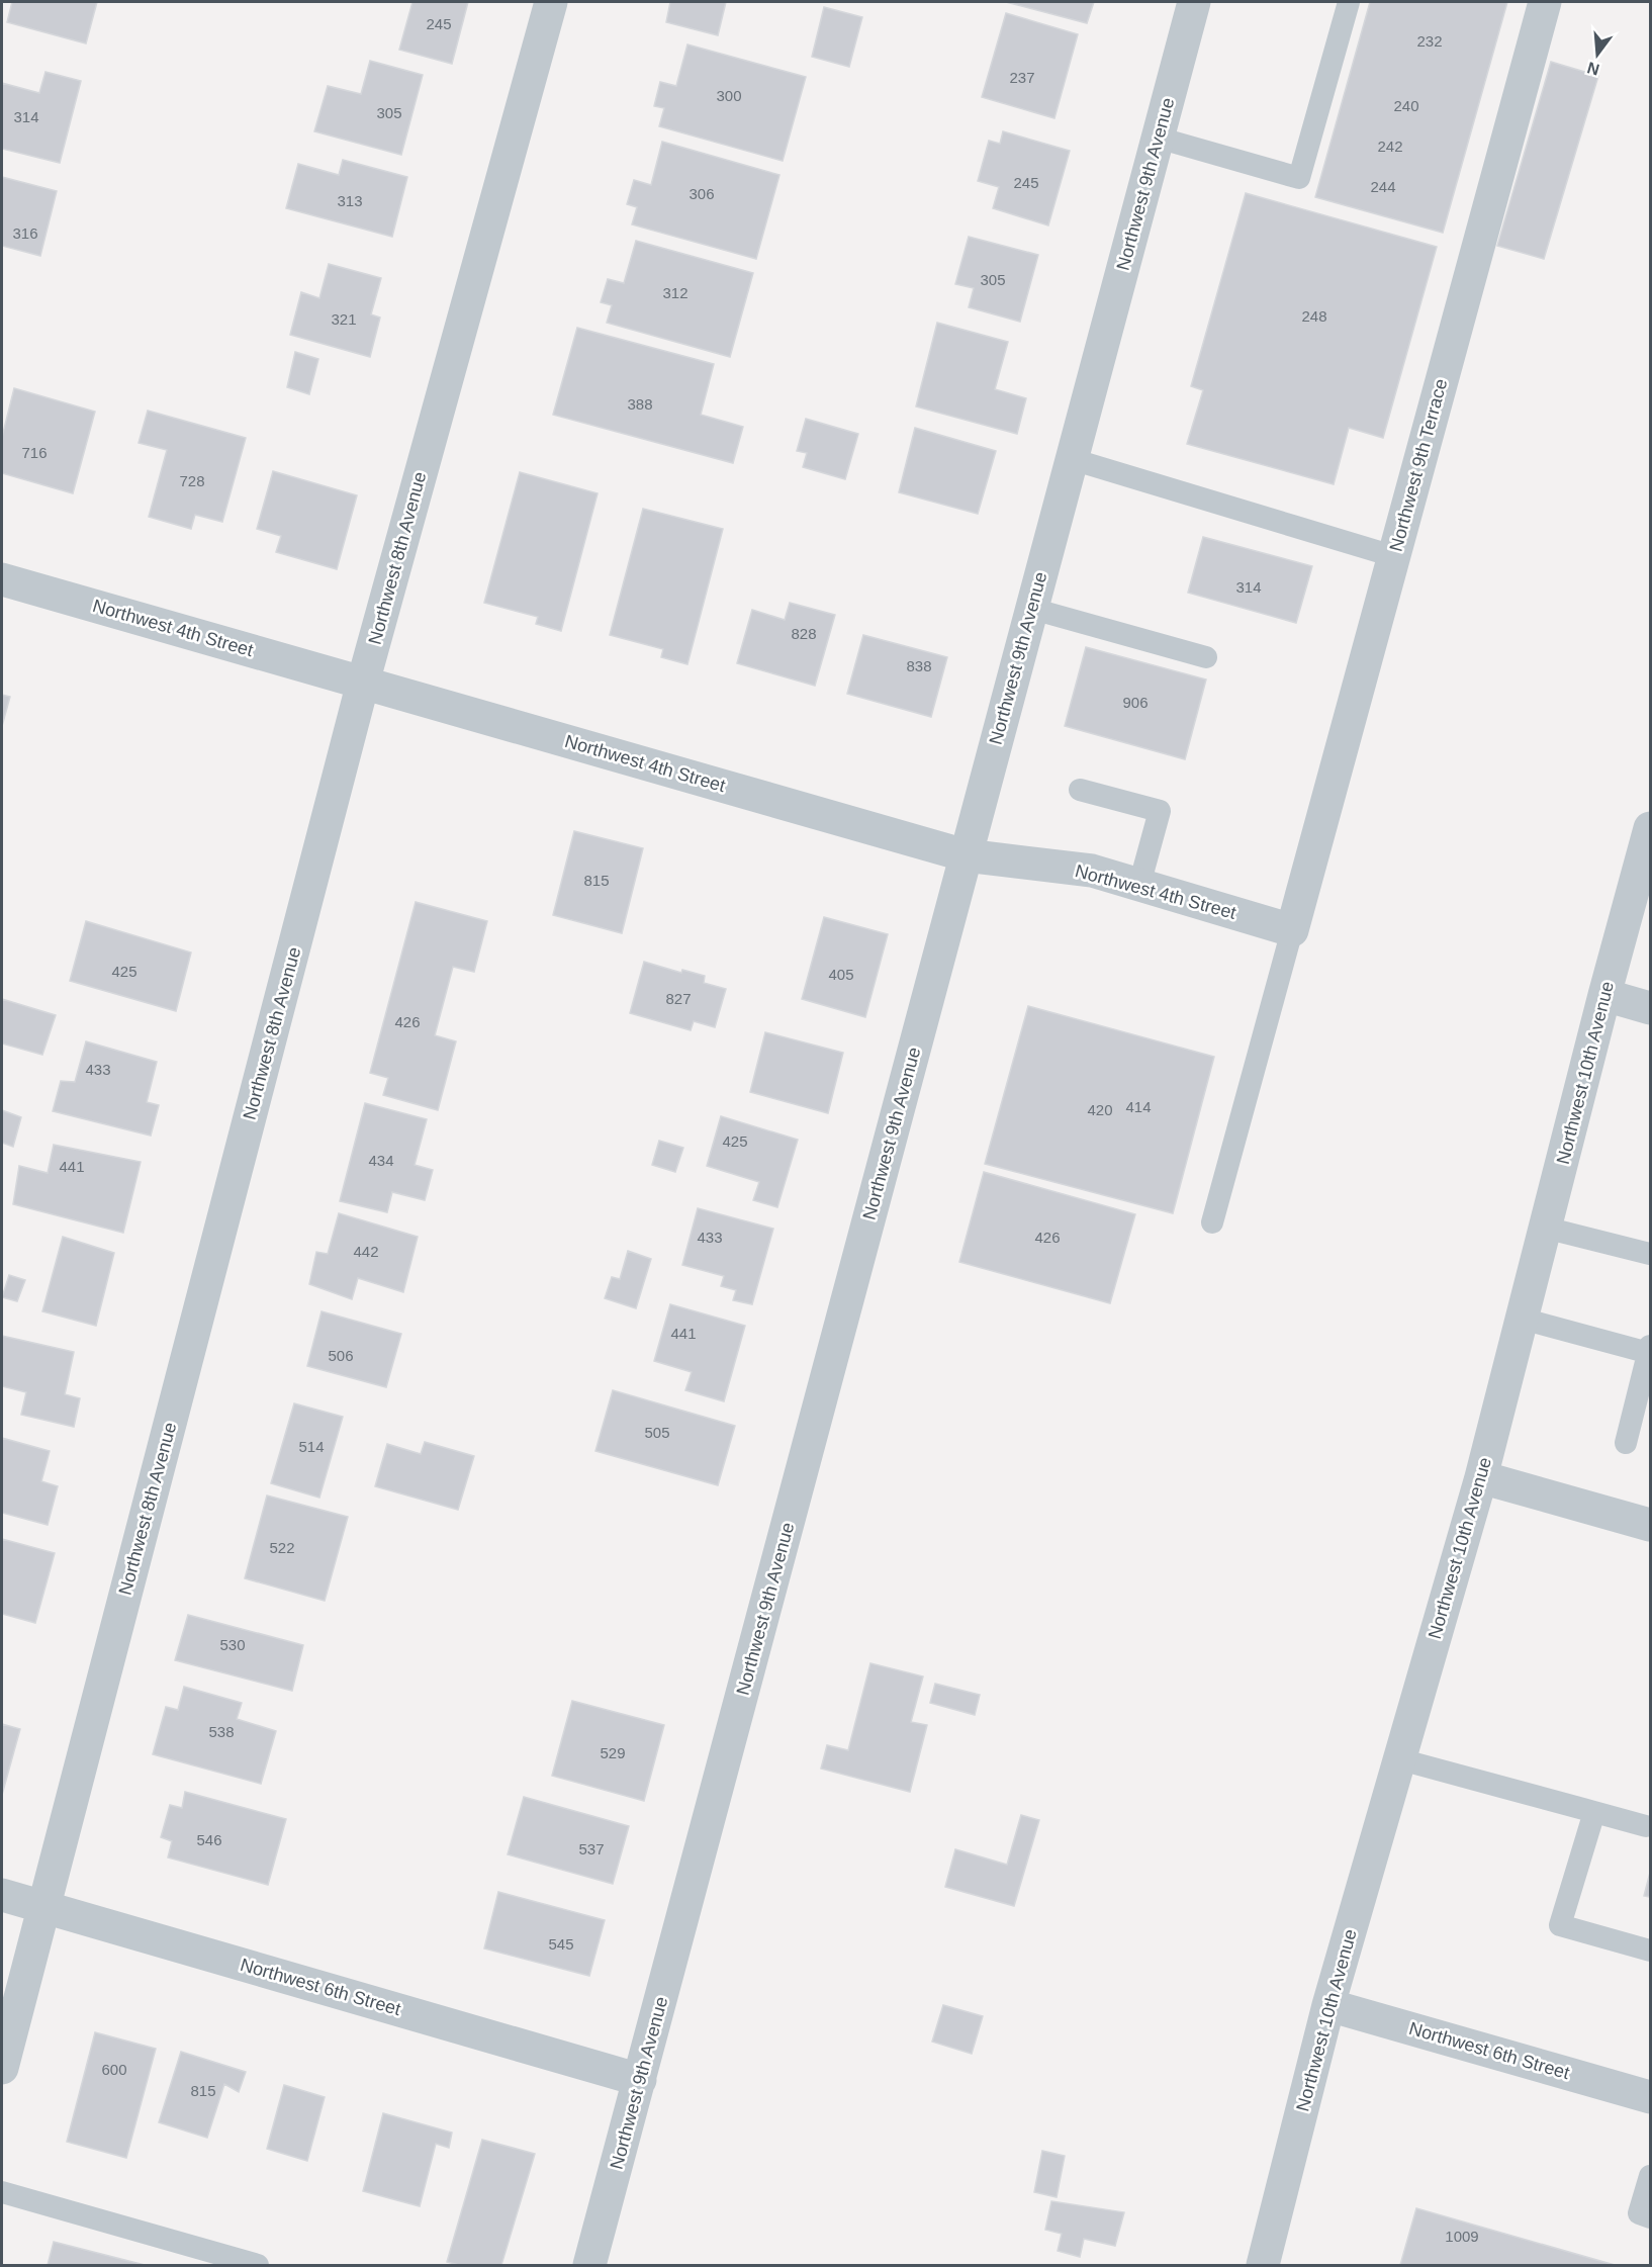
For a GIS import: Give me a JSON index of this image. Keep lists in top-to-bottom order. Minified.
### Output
{"streets":{"street":["Northwest 9th Avenue","Northwest 9th Terrace","Northwest 8th Avenue","Northwest 4th Street","Northwest 10th Avenue","Northwest 6th Street"]},"crossings":[["Northwest 9th Avenue","Northwest 4th Street"],["Northwest 9th Avenue","Northwest 6th Street"],["Northwest 9th Terrace","Northwest 4th Street"],["Northwest 8th Avenue","Northwest 4th Street"],["Northwest 8th Avenue","Northwest 6th Street"],["Northwest 10th Avenue","Northwest 6th Street"]],"house_numbers":["245","232","237","300","240","305","314","242","245","244","306","313","316","305","312","248","321","388","716","728","314","828","838","906","815","425","405","827","426","433","414","420","425","434","441","433","426","442","441","506","505","514","522","530","538","529","546","537","545","600","815","1009"],"north":"bottom"}
